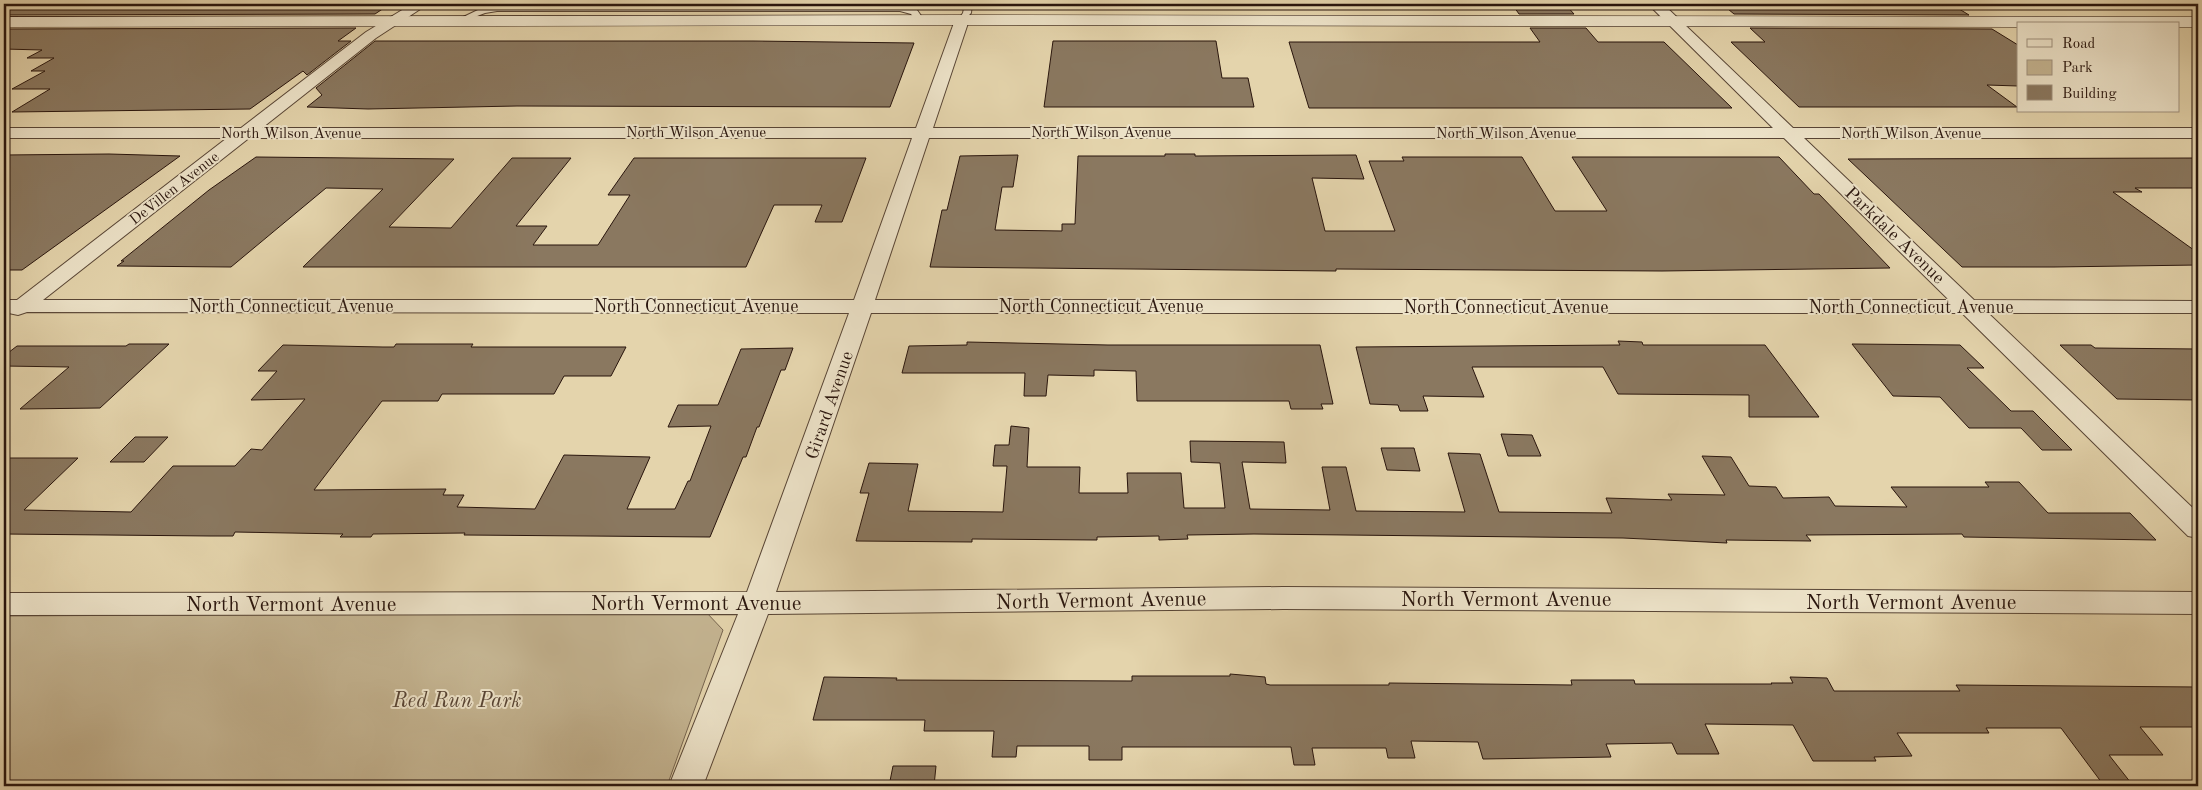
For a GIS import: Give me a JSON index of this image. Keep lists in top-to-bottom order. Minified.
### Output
{"streets":{"street":["North Wilson Avenue","DeVillen Avenue","Parkdale Avenue","North Connecticut Avenue","Girard Avenue","North Vermont Avenue"]},"crossings":[["North Wilson Avenue","DeVillen Avenue"],["North Wilson Avenue","Parkdale Avenue"],["North Wilson Avenue","Girard Avenue"],["DeVillen Avenue","North Connecticut Avenue"],["Parkdale Avenue","North Connecticut Avenue"],["North Connecticut Avenue","Girard Avenue"],["Girard Avenue","North Vermont Avenue"]],"parks":["Red Run Park"],"legend":["Road","Park","Building"]}
